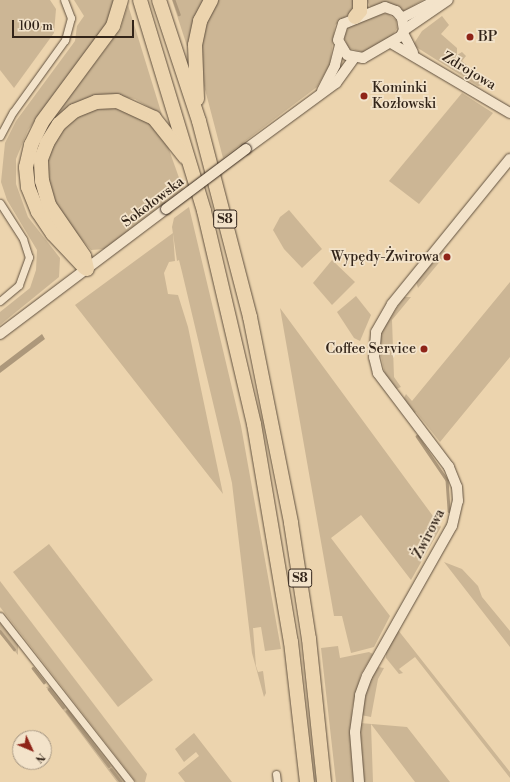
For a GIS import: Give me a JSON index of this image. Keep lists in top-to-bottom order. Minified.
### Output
{"streets":{"highway":["S8"],"street":["Zdrojowa","Sokołowska","Żwirowa"]},"crossings":[["Zdrojowa","Sokołowska"]],"places":["BP","Kominki Kozłowski","Wypędy-Żwirowa","Coffee Service"],"scale_bar":"100 m","north":"bottom right"}
